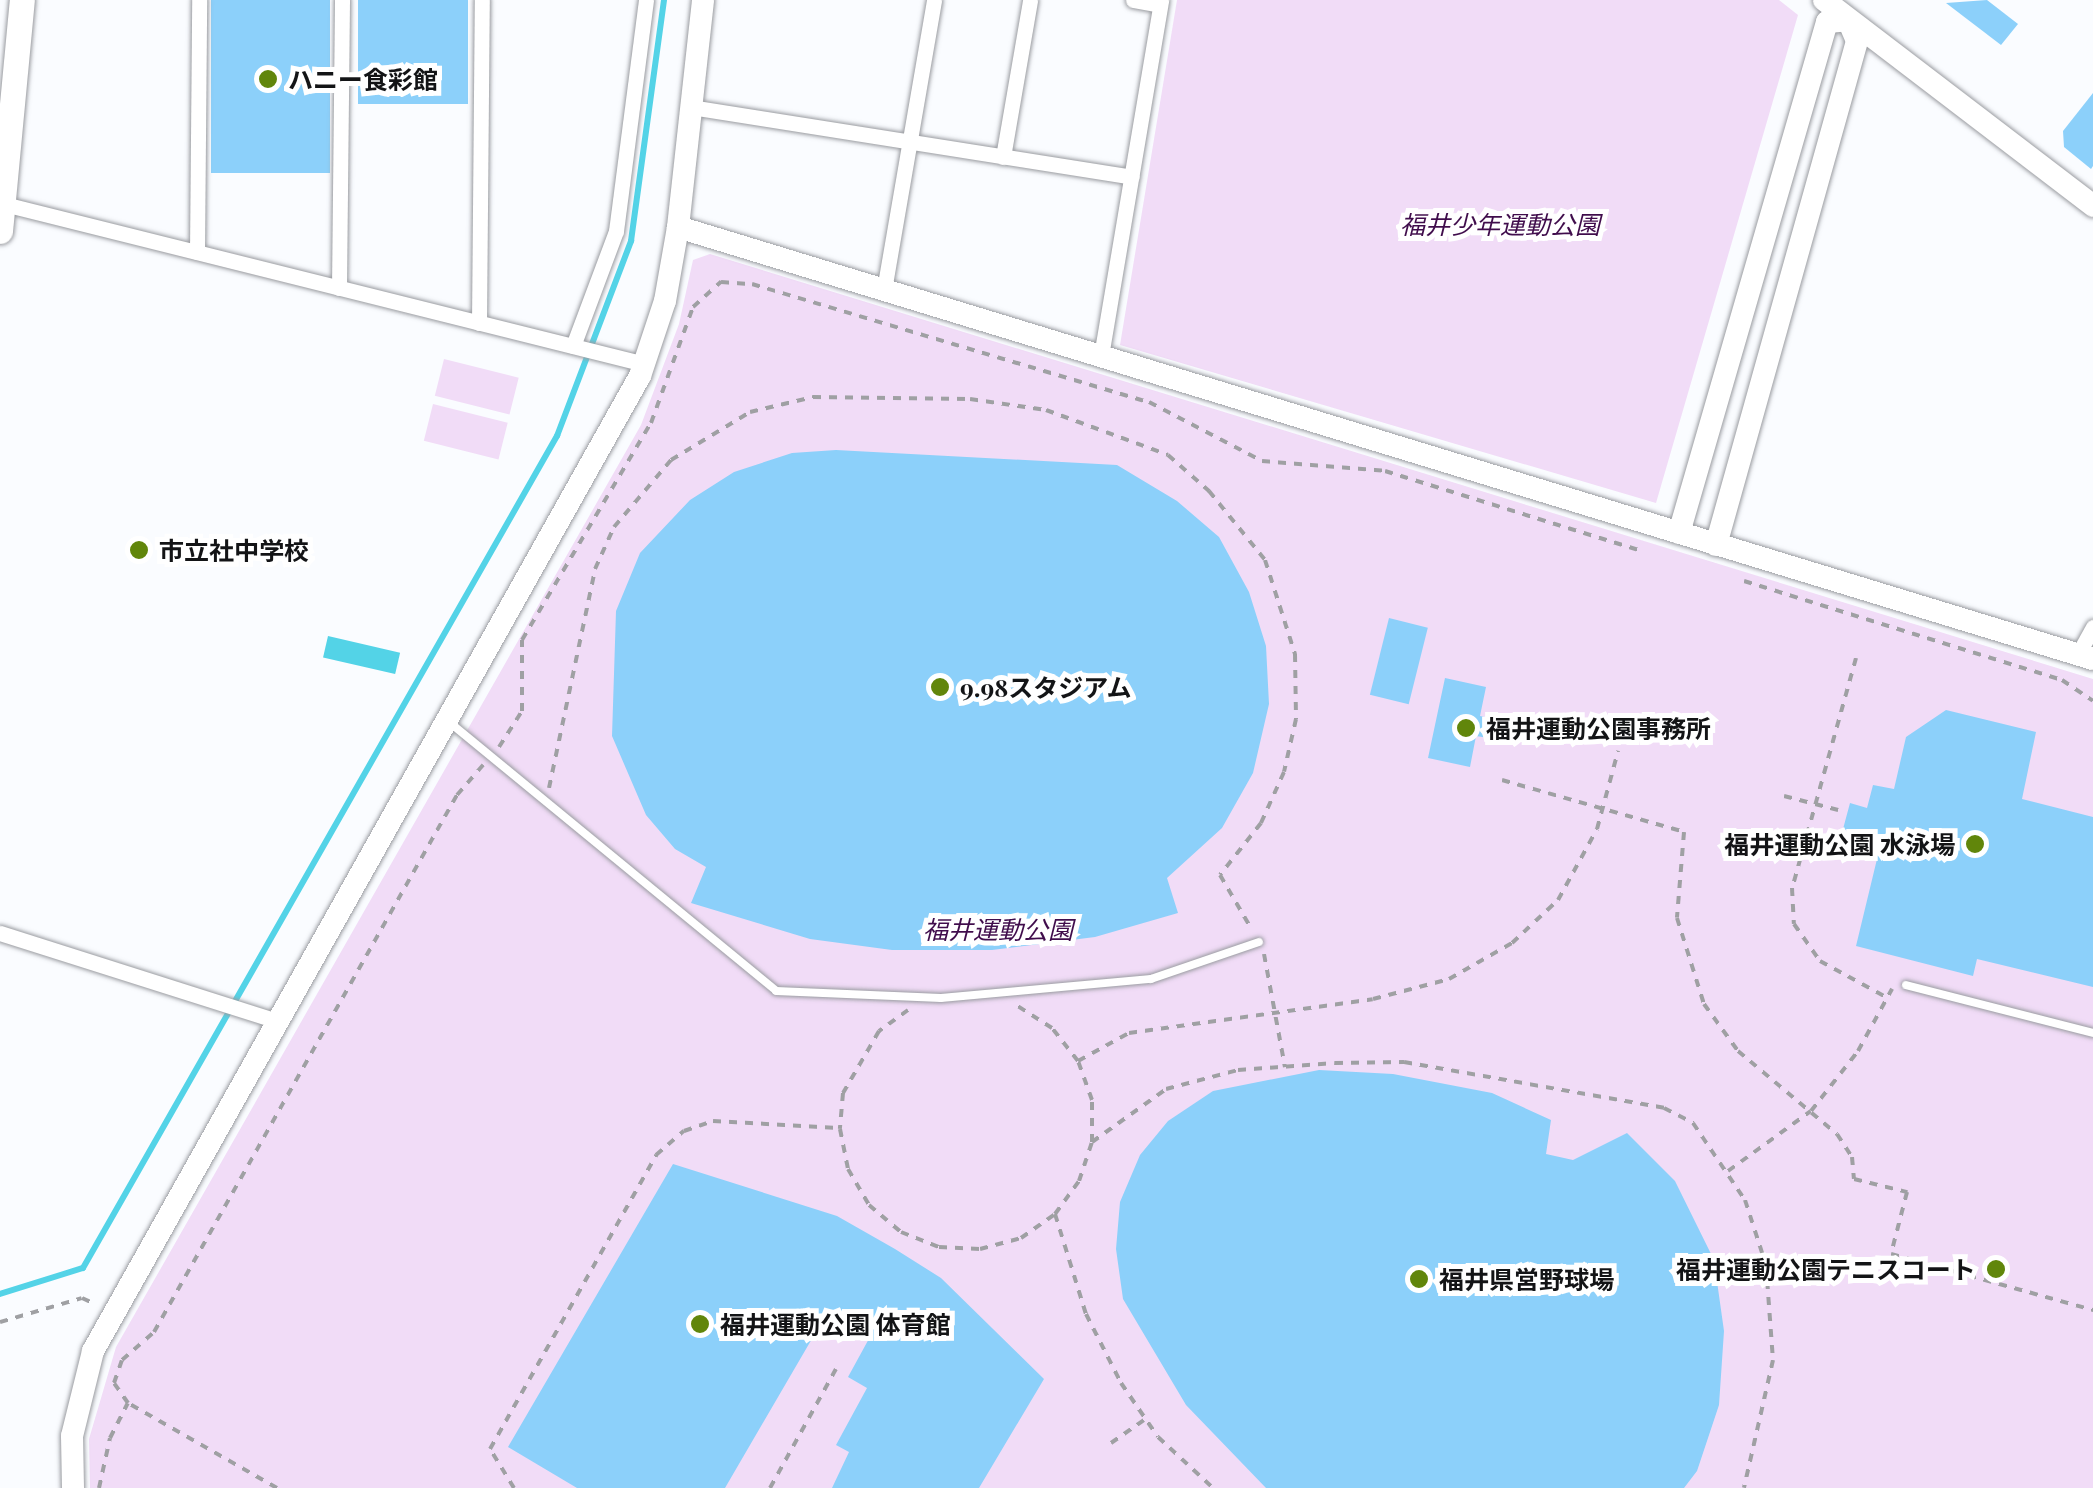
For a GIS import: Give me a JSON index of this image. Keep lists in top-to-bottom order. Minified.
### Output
{"parks":["福井少年運動公園","福井運動公園"],"places":["ハニー食彩館","市立社中学校","9.98スタジアム","福井運動公園事務所","福井運動公園 水泳場","福井運動公園テニスコート","福井県営野球場","福井運動公園 体育館"]}
